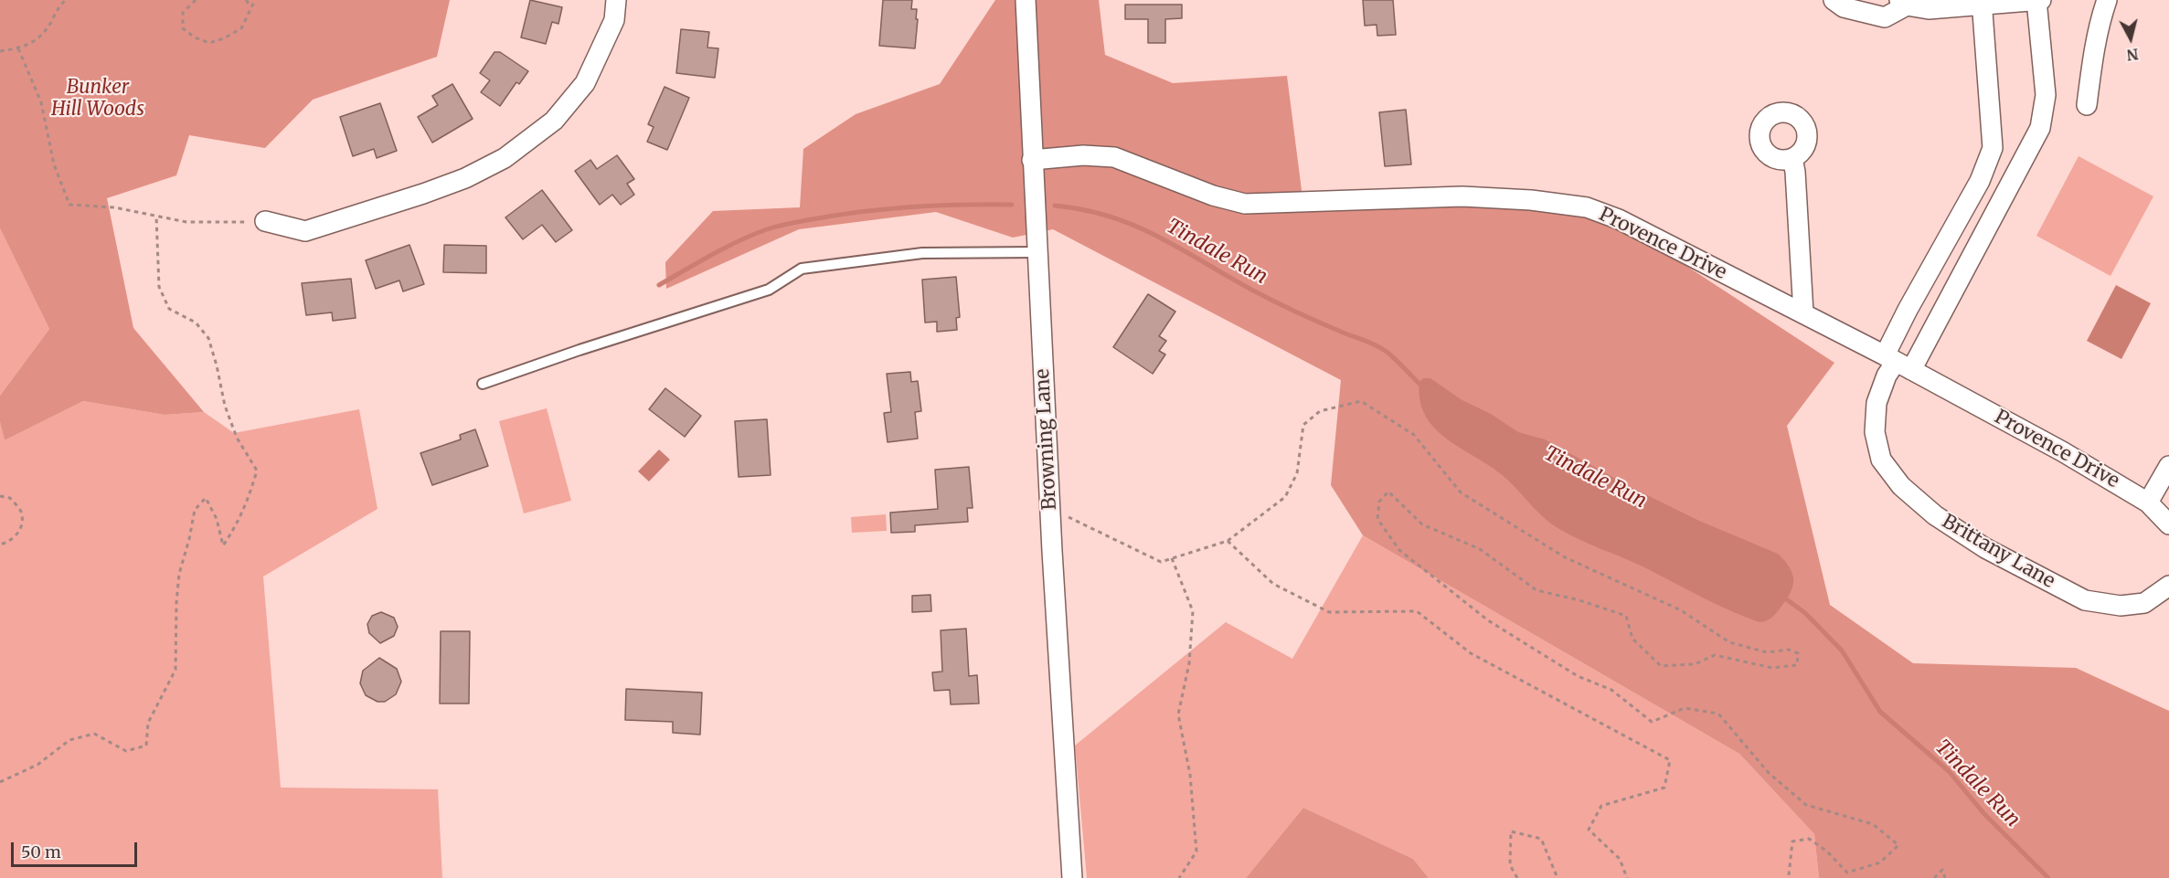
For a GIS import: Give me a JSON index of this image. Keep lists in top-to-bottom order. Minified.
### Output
{"streets":{"street":["Provence Drive","Browning Lane","Brittany Lane"]},"crossings":[["Provence Drive","Browning Lane"],["Provence Drive","Brittany Lane"]],"water":["Tindale Run"],"parks":["Bunker Hill Woods"],"scale_bar":"50 m","north":"bottom"}
